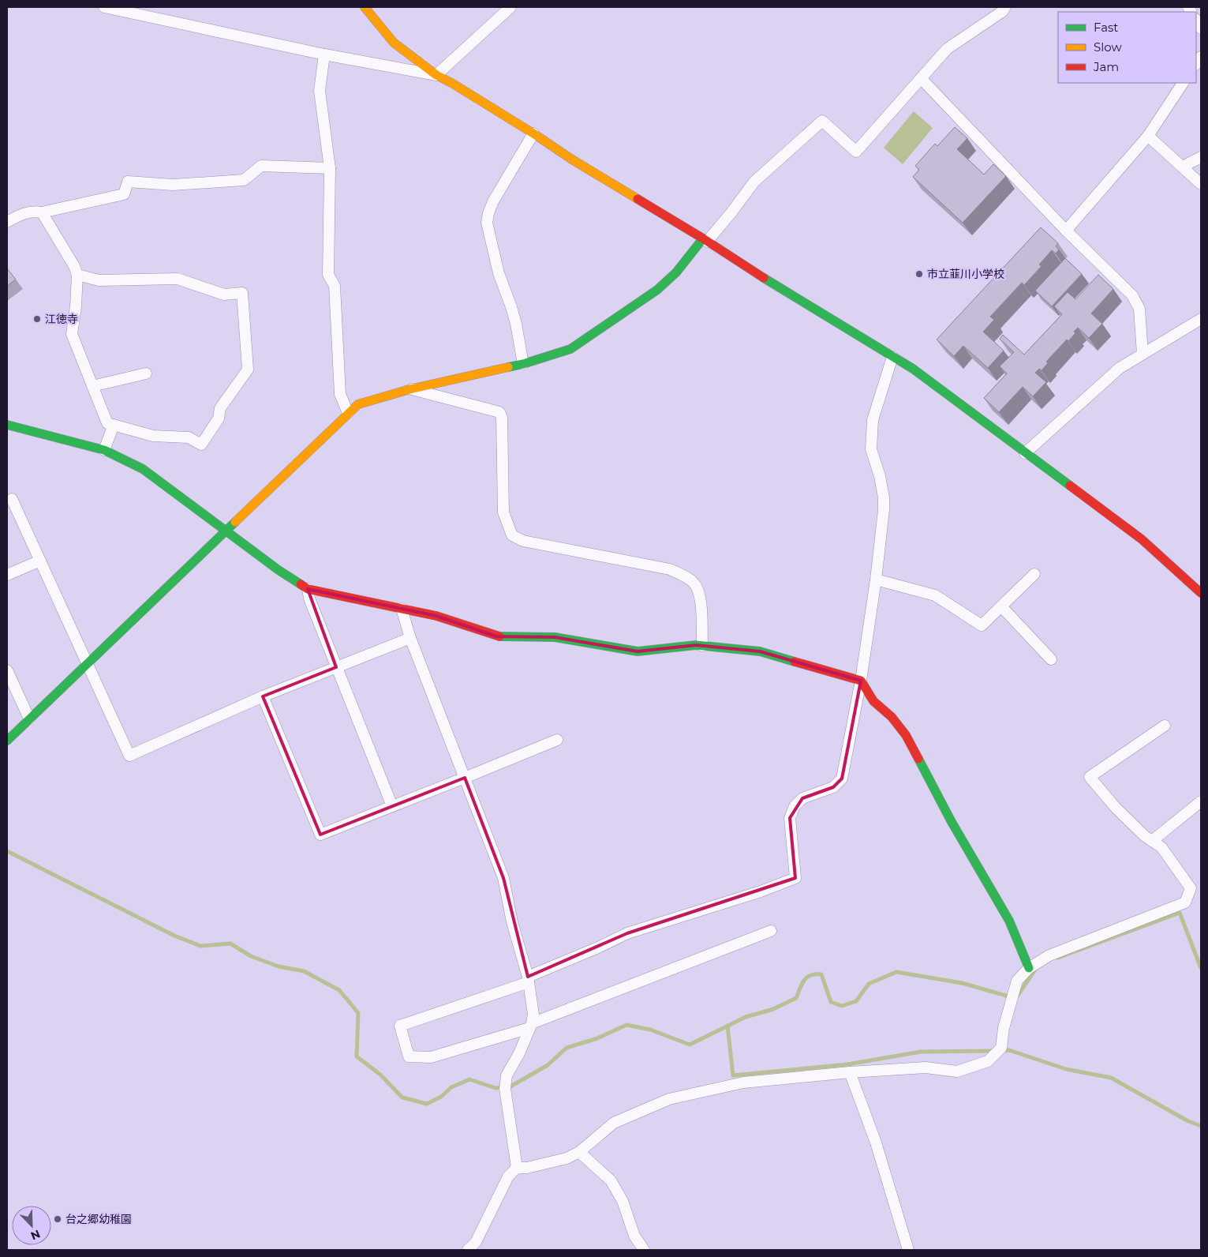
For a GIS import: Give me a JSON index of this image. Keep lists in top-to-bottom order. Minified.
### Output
{"places":["市立韮川小学校","江徳寺","台之郷幼稚園"],"legend":["Fast","Slow","Jam"],"north":"bottom right"}
